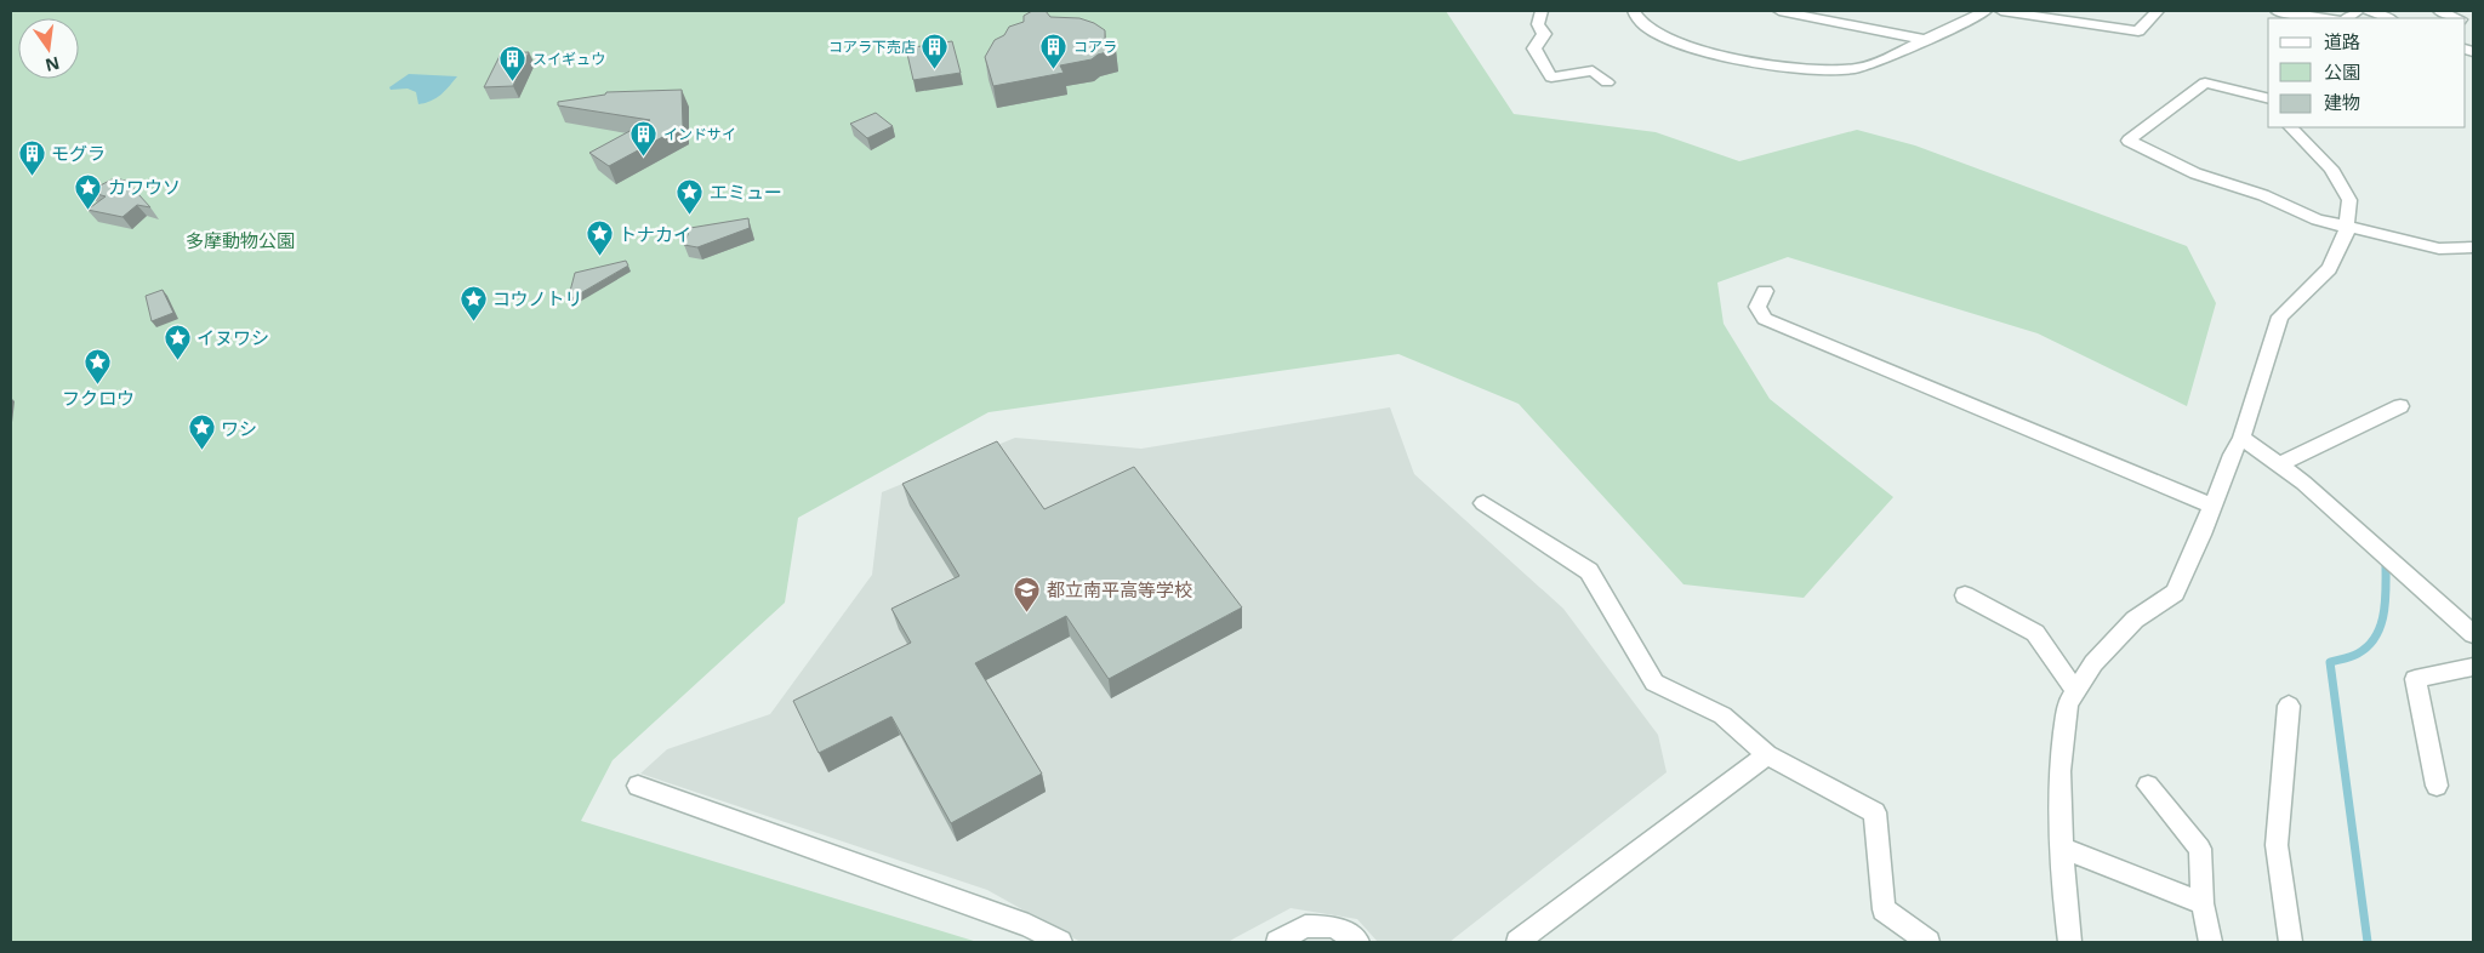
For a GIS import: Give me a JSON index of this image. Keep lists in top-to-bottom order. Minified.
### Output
{"parks":["多摩動物公園"],"places":{"building":["コアラ下売店","コアラ","スイギュウ","インドサイ","モグラ"],"place":["カワウソ","エミュー","トナカイ","コウノトリ","イヌワシ","フクロウ","ワシ"],"school or university":["都立南平高等学校"]},"legend":["道路","公園","建物"],"north":"bottom"}
